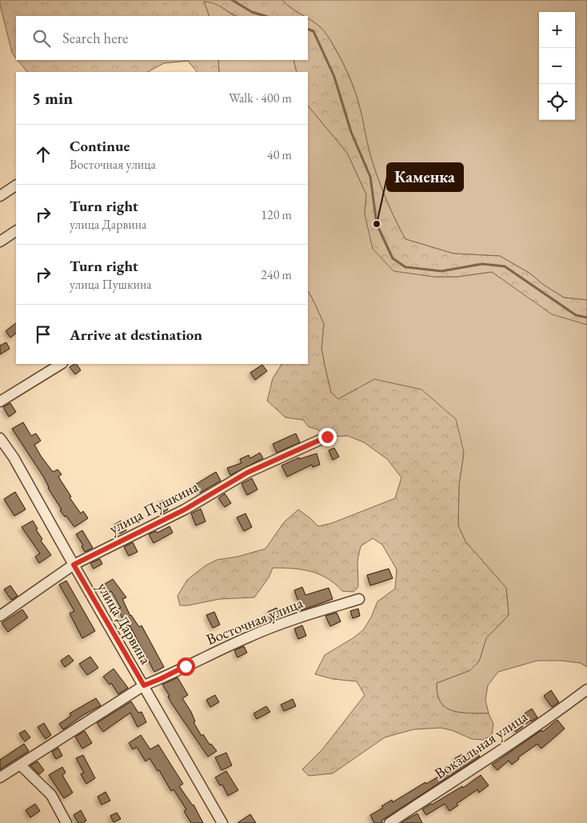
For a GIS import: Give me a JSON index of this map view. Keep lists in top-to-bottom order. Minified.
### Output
{"streets":{"street":["улица Пушкина","Восточная улица","улица Дарвина","Вокзальная улица"]},"crossings":[["улица Пушкина","улица Дарвина"],["Восточная улица","улица Дарвина"]],"places":["Каменка"],"page":{"map_buttons":["+","−"],"search":"Search here","heading":["5 min","Walk · 400 m"],"list":[["Continue","Восточная улица","40 m"],["Turn right","улица Дарвина","120 m"],["Turn right","улица Пушкина","240 m"],"Arrive at destination"]}}
